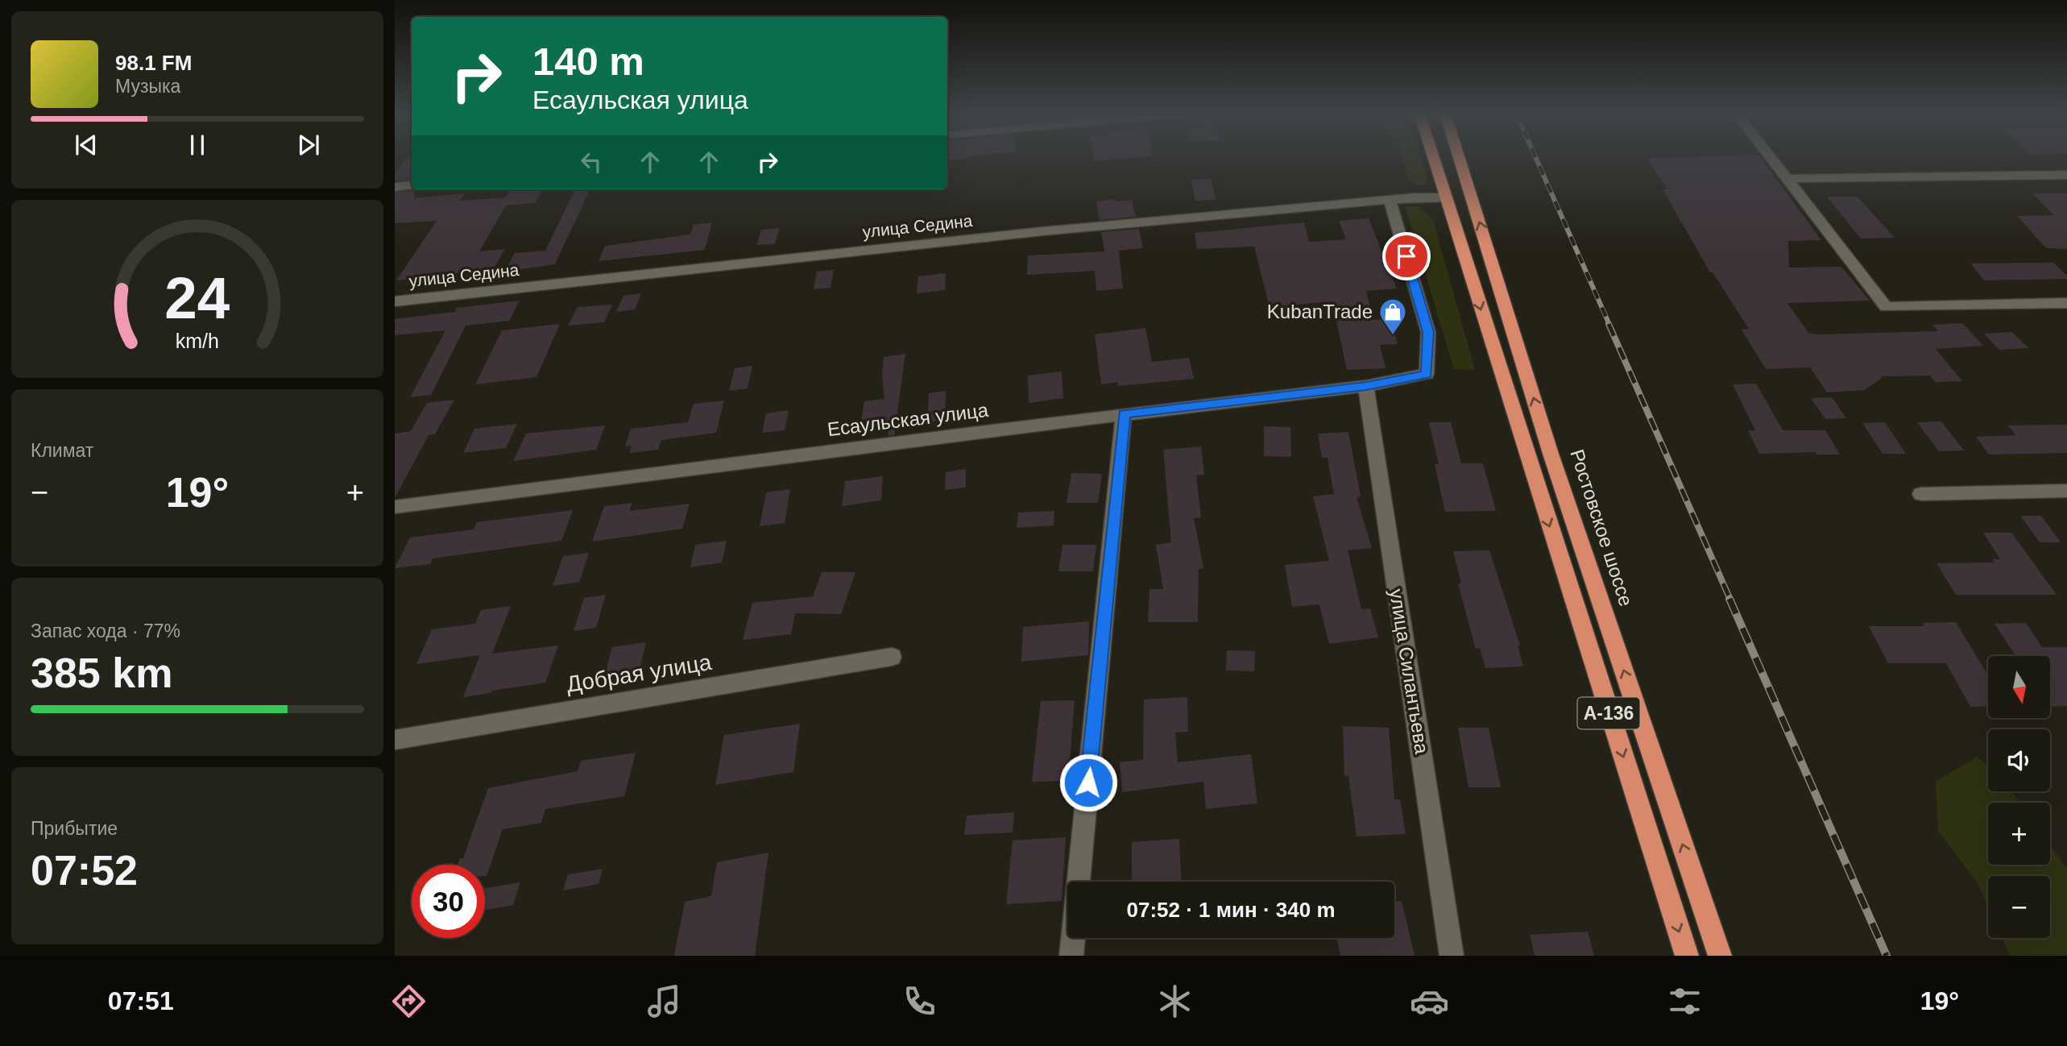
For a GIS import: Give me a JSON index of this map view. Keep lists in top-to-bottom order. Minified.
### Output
{"streets":{"highway":["Ростовское шоссе","А-136"],"street":["улица Седина","Есаульская улица","улица Силантьева","Добрая улица"]},"crossings":[["улица Седина","Есаульская улица"],["улица Седина","А-136"],["Есаульская улица","улица Силантьева"]],"places":{"shop":["KubanTrade"]},"north":"bottom","page":{"turn":["140 m","Есаульская улица"],"song":["98.1 FM","Музыка"],"tile":["Климат",["Запас хода · 77%","385 km"],["Прибытие","07:52"]],"heat":["−","19°","+"],"map_buttons":["+","−"],"limit":"30","trip":"07:52 · 1 мин · 340 m","tabs":["07:51","19°"],"gauge":["24","km/h"]}}
